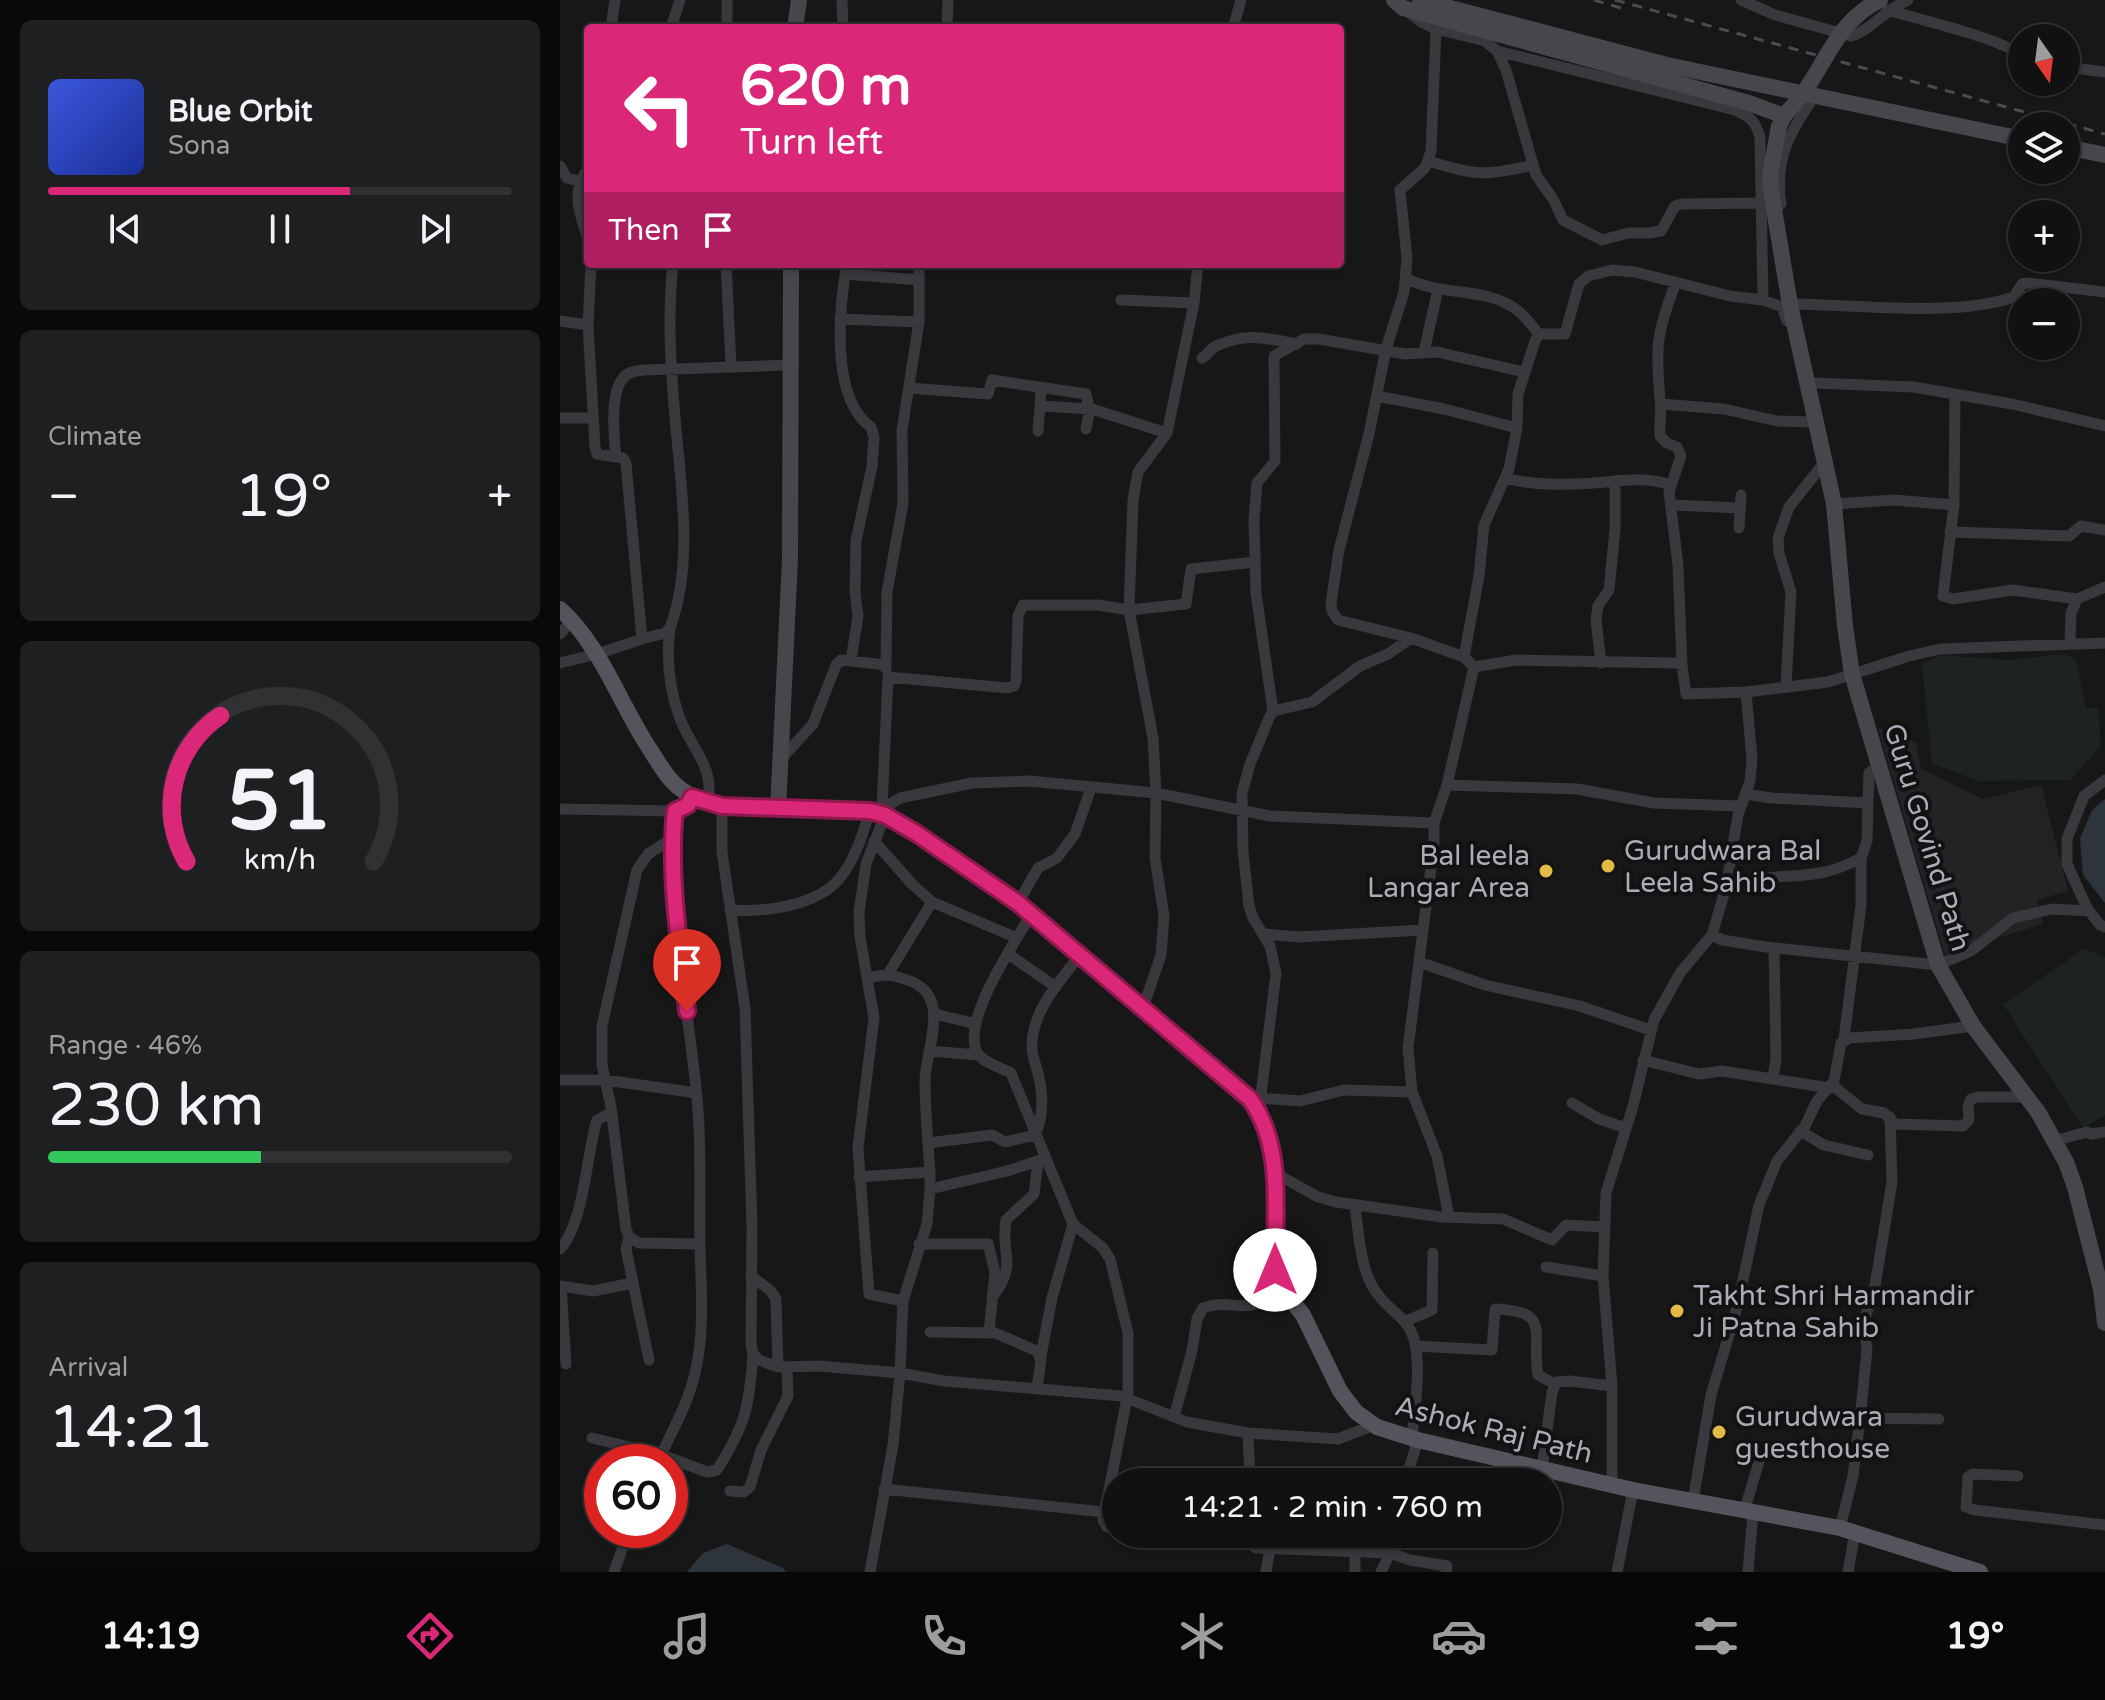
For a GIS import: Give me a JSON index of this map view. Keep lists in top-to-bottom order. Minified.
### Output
{"streets":{"main road":["Guru Govind Path","Ashok Raj Path"]},"places":["Gurudwara Bal Leela Sahib","Bal leela Langar Area","Takht Shri Harmandir Ji Patna Sahib","Gurudwara guesthouse"],"north":"bottom","page":{"map_buttons":["+","−"],"turn":["620 m","Turn left"],"song":["Blue Orbit","Sona"],"then":"Then","tile":["Climate",["Range · 46%","230 km"],["Arrival","14:21"]],"heat":["−","19°","+"],"limit":"60","trip":"14:21 · 2 min · 760 m","tabs":["14:19","19°"],"gauge":["51","km/h"]}}
